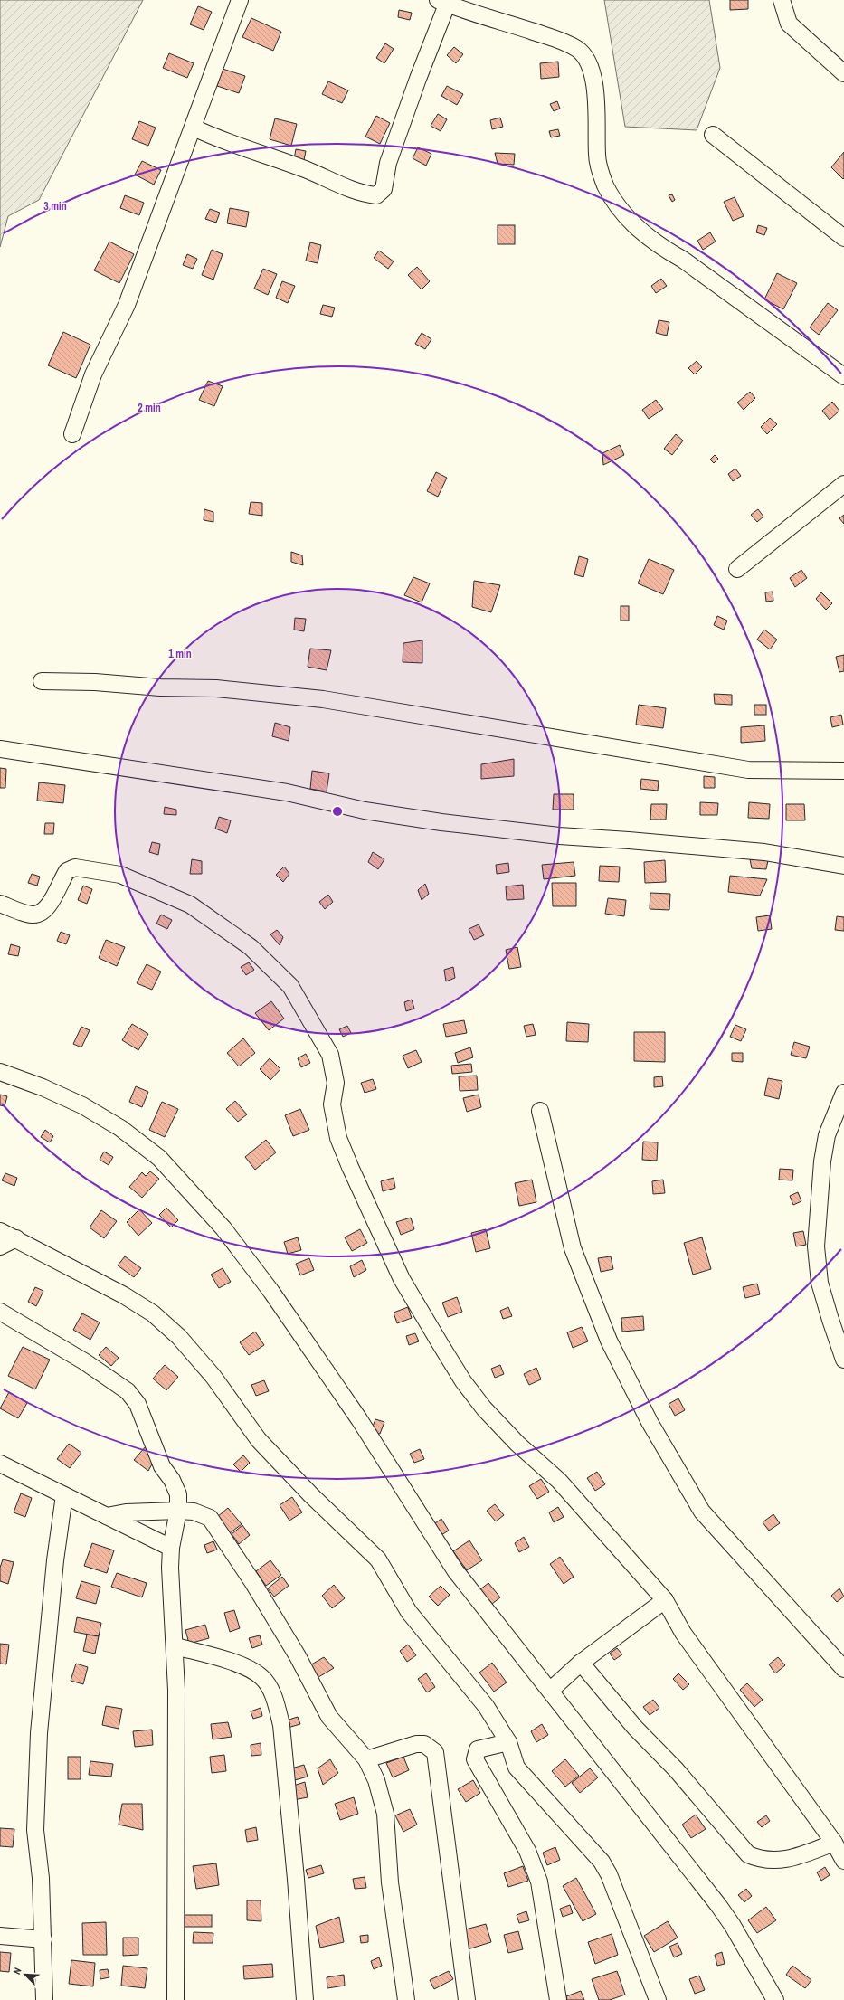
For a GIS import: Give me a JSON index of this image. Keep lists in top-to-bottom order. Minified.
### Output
{"north":"top left","rings":["3 min","2 min","1 min"]}
